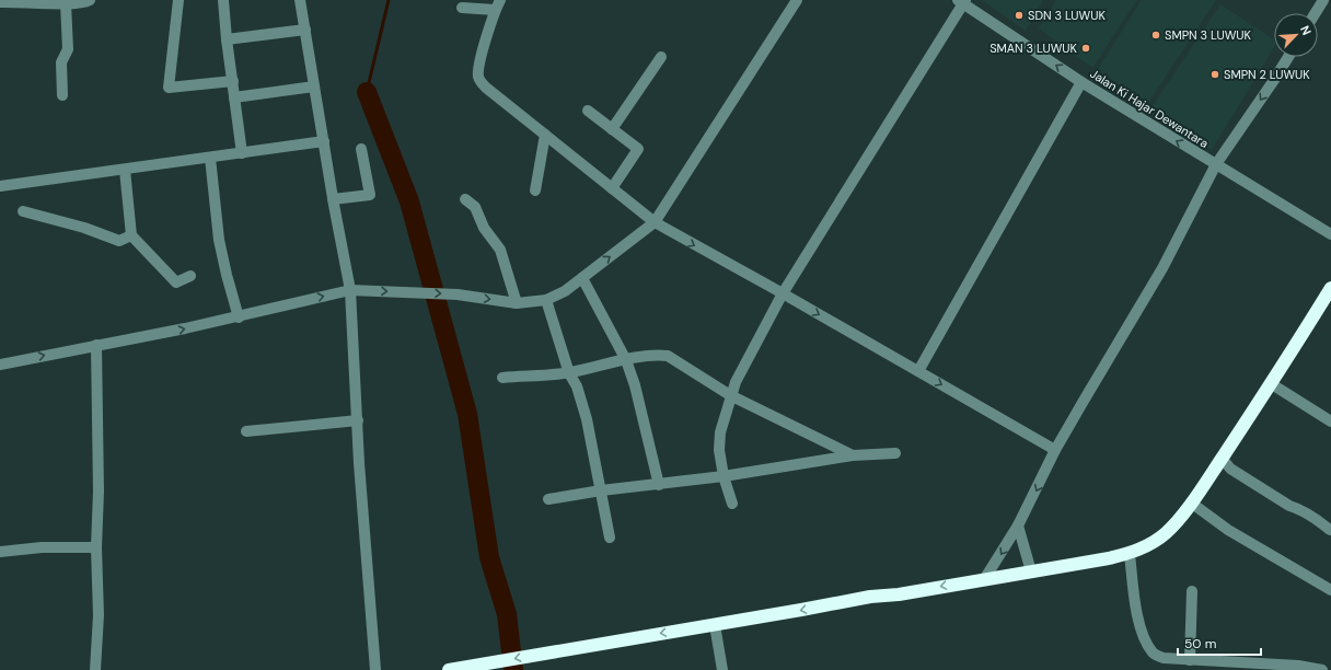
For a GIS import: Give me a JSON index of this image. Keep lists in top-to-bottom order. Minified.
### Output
{"streets":{"street":["Jalan Ki Hajar Dewantara"]},"one_way":["Jalan Ki Hajar Dewantara"],"places":["SDN 3 LUWUK","SMPN 3 LUWUK","SMAN 3 LUWUK","SMPN 2 LUWUK"],"scale_bar":"50 m","north":"top right"}
